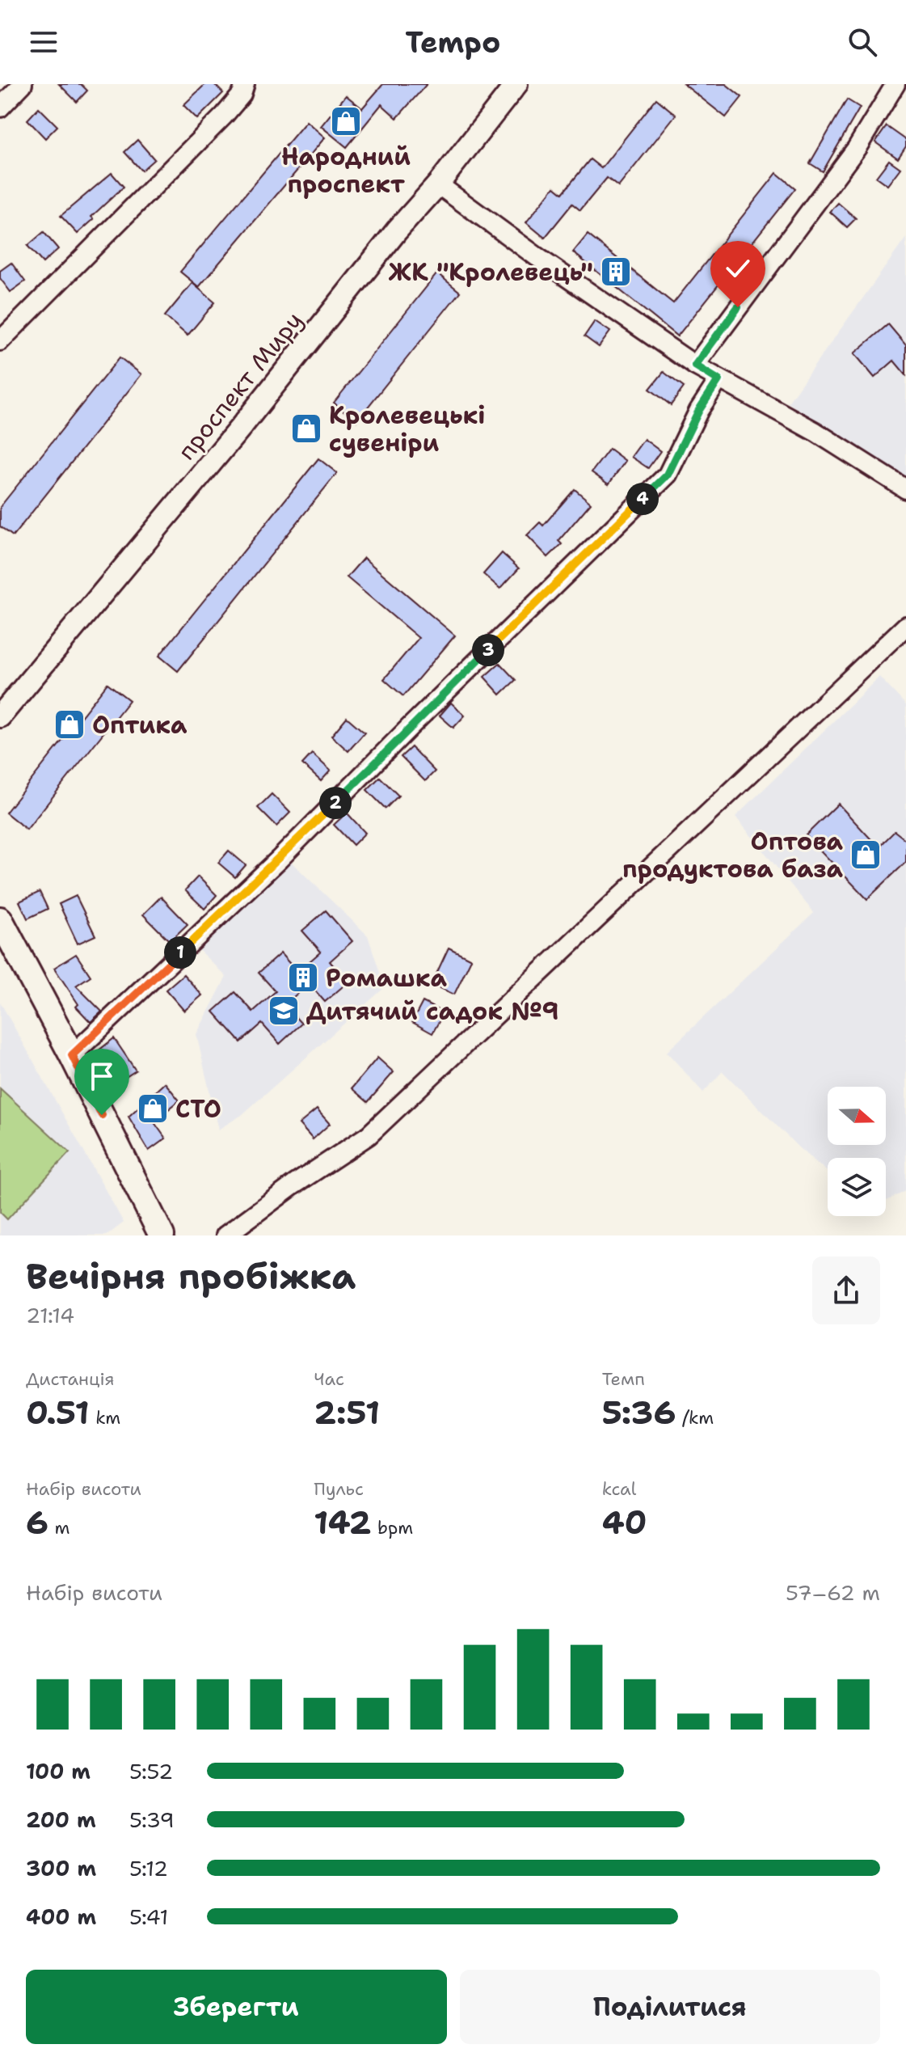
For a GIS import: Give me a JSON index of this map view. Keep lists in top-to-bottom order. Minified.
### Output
{"streets":{"street":["проспект Миру"]},"places":{"shop":["Народний проспект","Кролевецькі сувеніри","Оптика","Оптова продуктова база","СТО"],"building":["ЖК \"Кролевець\"","Ромашка"],"school or university":["Дитячий садок №9"]},"north":"right","page":{"header":"Tempo","pins":["4","3","2","1"],"heading":["Вечірня пробіжка","21:14"],"stats":[["Дистанція","0.51 km"],["Час","2:51"],["Темп","5:36 /km"],["Набір висоти","6 m"],["Пульс","142 bpm"],["kcal","40"]],"chart":["Набір висоти","57–62 m"],"list":[{"name":"100 m","note":"5:52"},{"name":"200 m","note":"5:39"},{"name":"300 m","note":"5:12"},{"name":"400 m","note":"5:41"}],"buttons":["Зберегти","Поділитися"]}}
